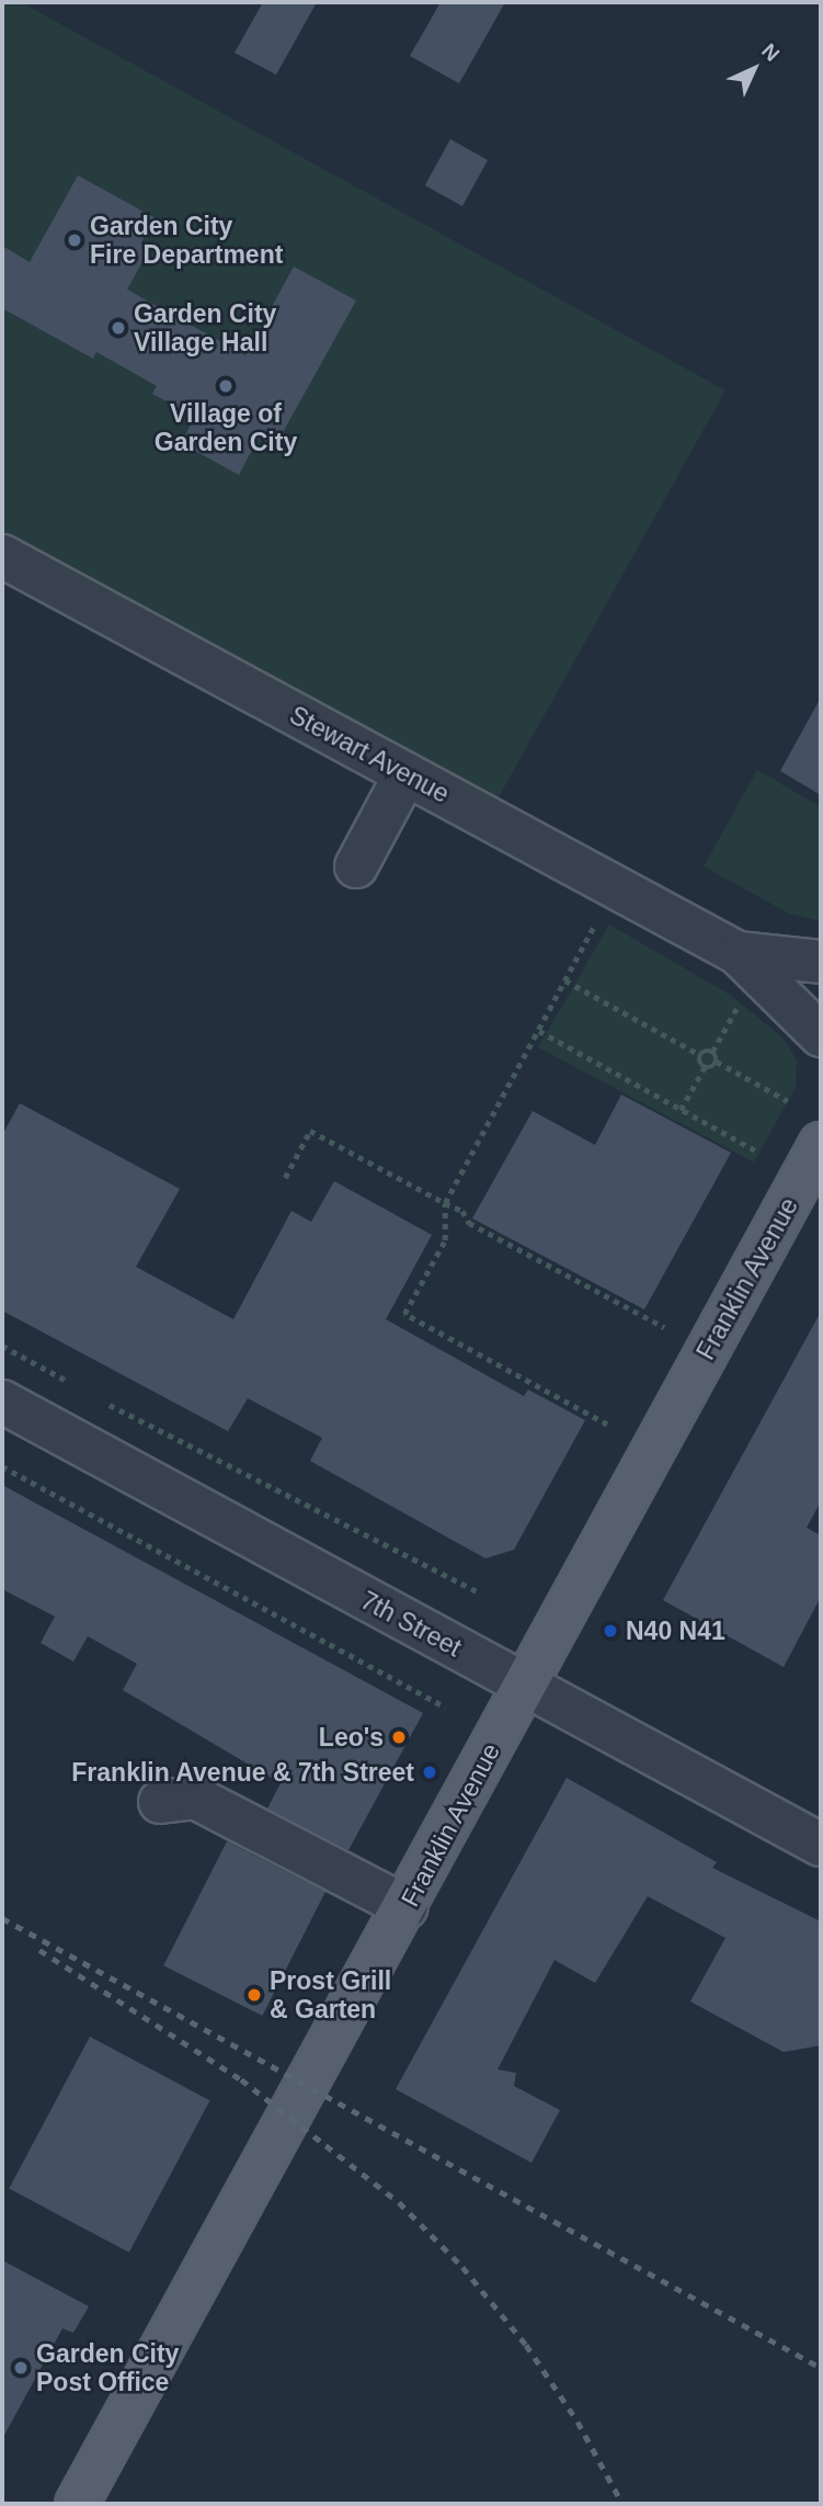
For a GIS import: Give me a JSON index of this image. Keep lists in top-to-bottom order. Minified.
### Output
{"streets":{"main road":["Franklin Avenue"],"street":["Stewart Avenue","7th Street"]},"crossings":[["Franklin Avenue","7th Street"]],"places":["Garden City Fire Department","Garden City Village Hall","Village of Garden City","N40 N41","Leo's","Franklin Avenue & 7th Street","Prost Grill & Garten","Garden City Post Office"],"north":"top right"}
